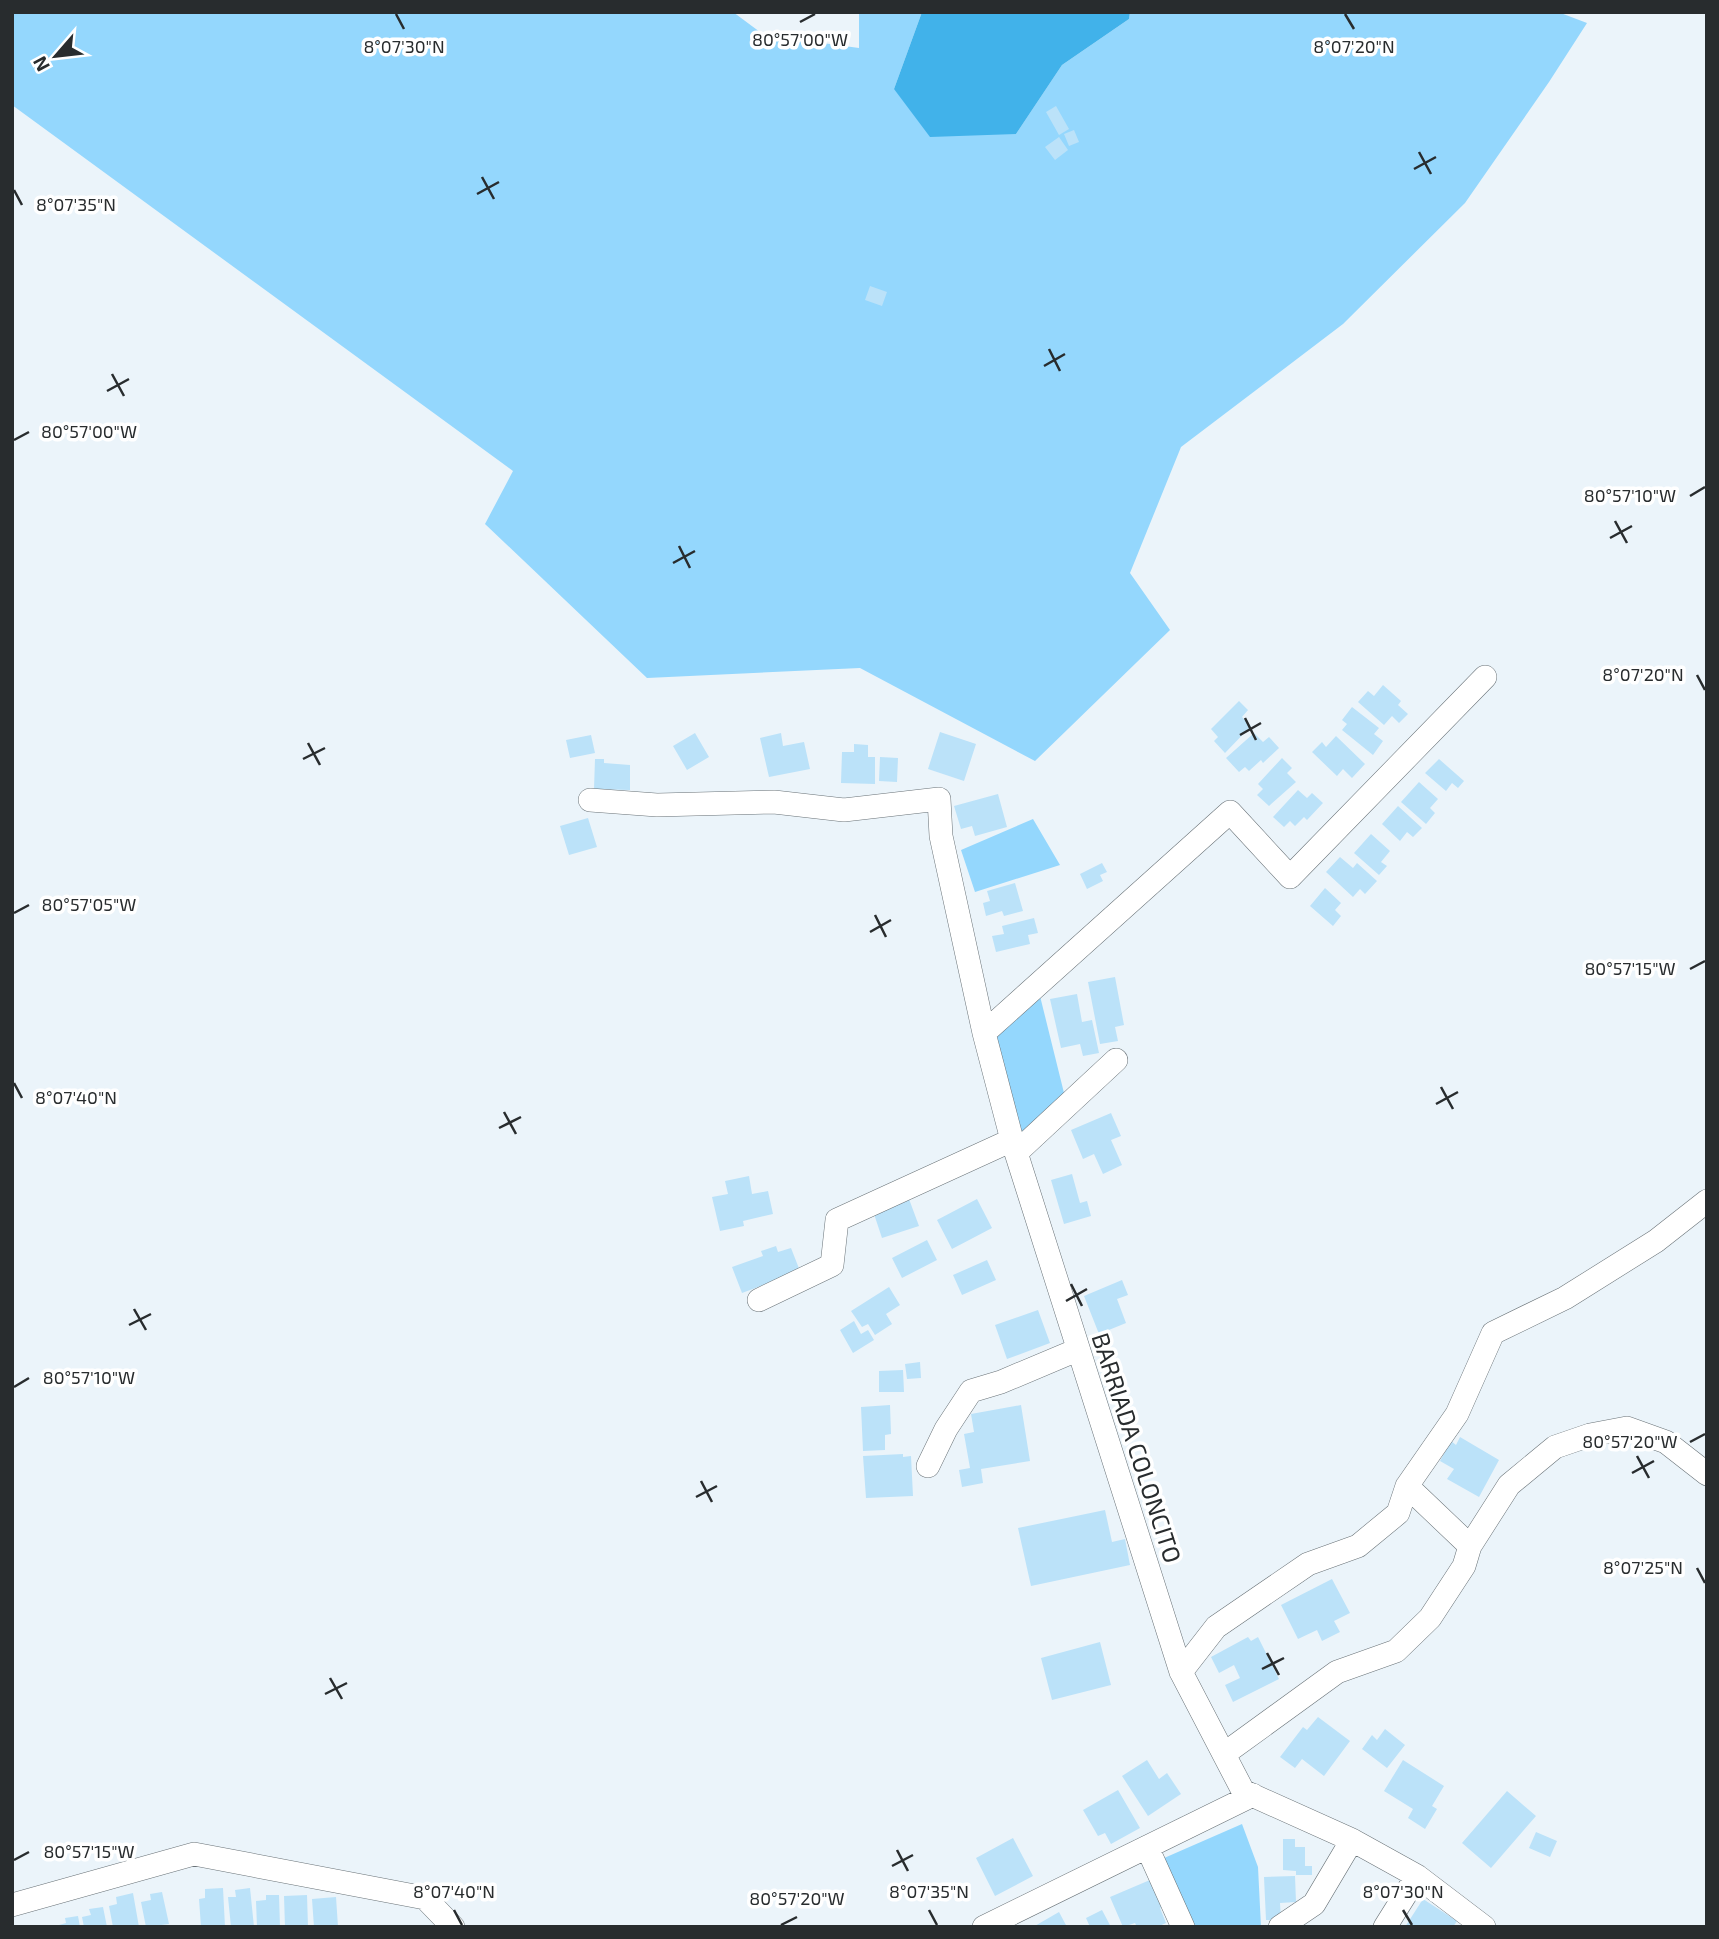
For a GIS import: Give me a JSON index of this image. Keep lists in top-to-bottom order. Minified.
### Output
{"streets":{"street":["BARRIADA COLONCITO"]},"north":"bottom left","coordinates":["80°57'00\"W","8°07'30\"N","8°07'20\"N","8°07'35\"N","80°57'10\"W","80°57'05\"W","80°57'15\"W","8°07'40\"N","80°57'20\"W","8°07'25\"N"]}
